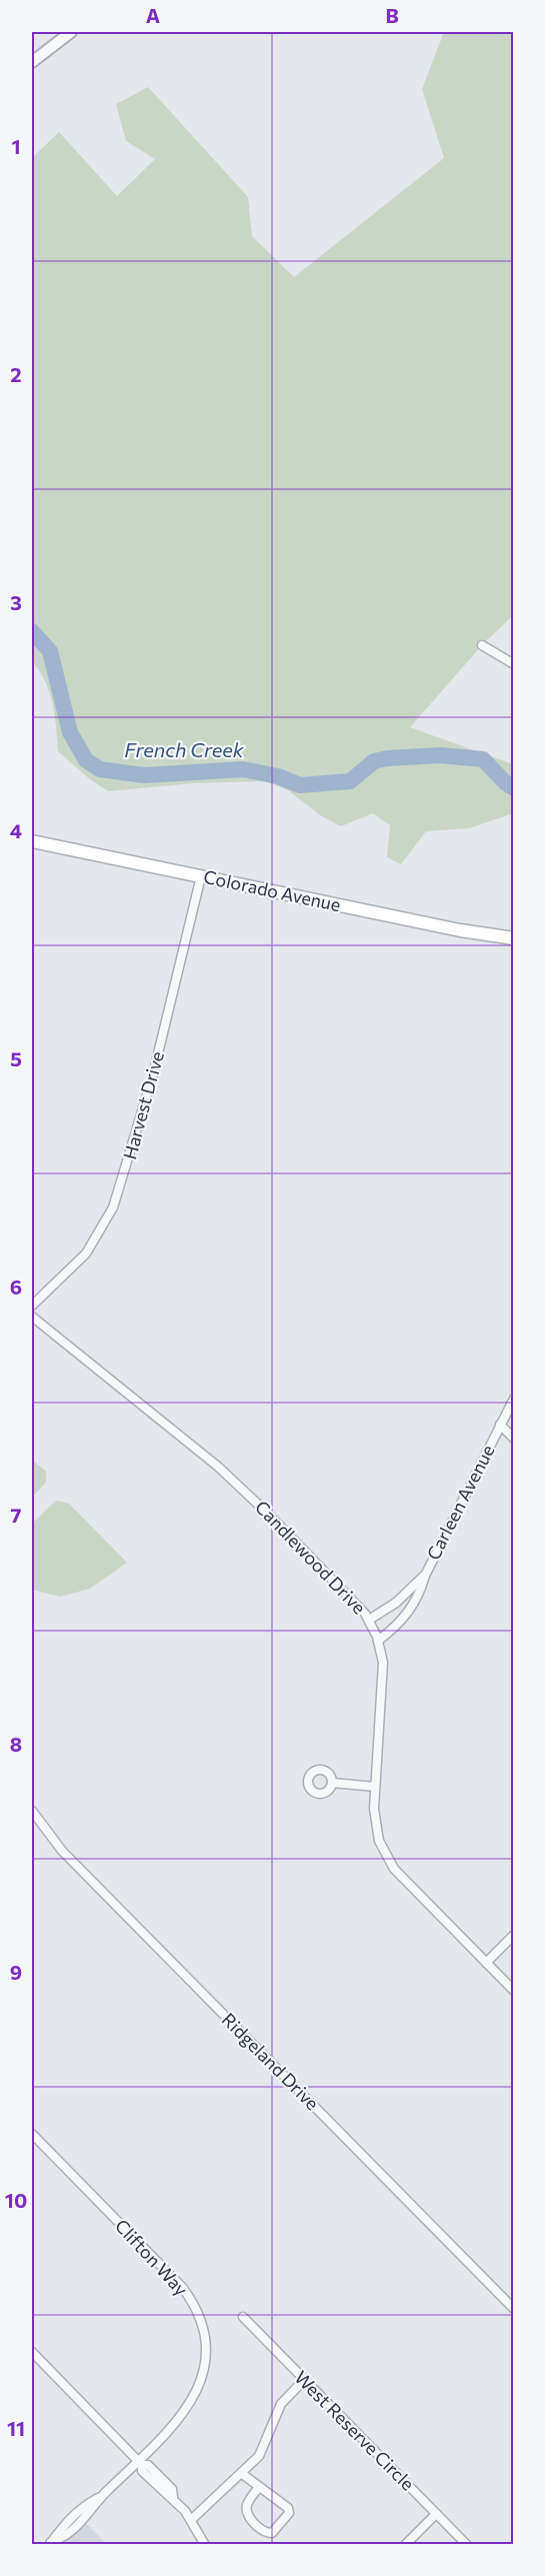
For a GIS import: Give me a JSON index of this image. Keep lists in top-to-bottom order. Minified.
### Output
{"streets":{"main road":["Colorado Avenue"],"street":["Harvest Drive","Carleen Avenue","Candlewood Drive","Ridgeland Drive","Clifton Way","West Reserve Circle"]},"crossings":[["Colorado Avenue","Harvest Drive"],["Carleen Avenue","Candlewood Drive"]],"water":["French Creek"],"grid":{"columns":["A","B"],"rows":["1","2","3","4","5","6","7","8","9","10","11"]}}
